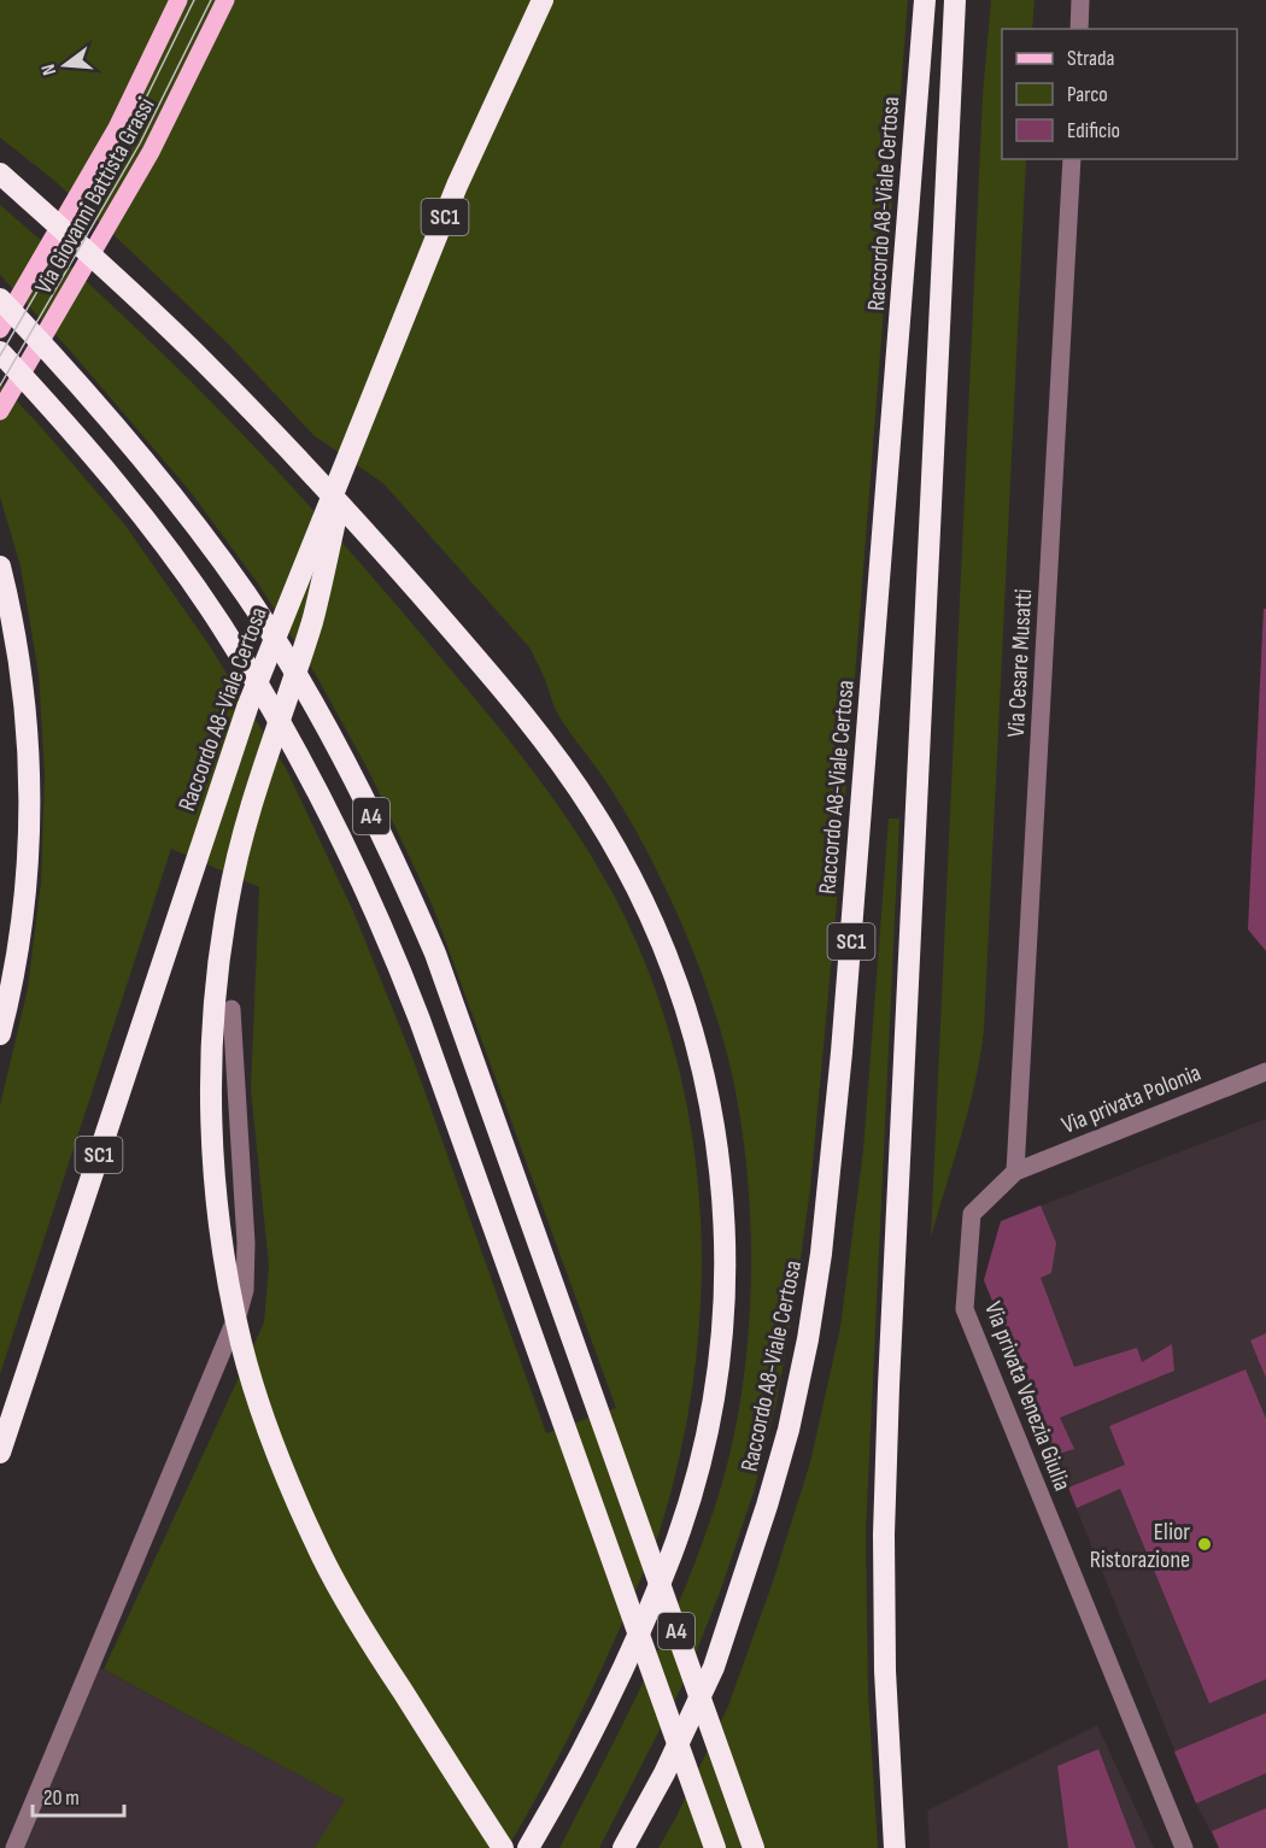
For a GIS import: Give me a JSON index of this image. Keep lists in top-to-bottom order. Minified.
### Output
{"streets":{"highway":["Raccordo A8-Viale Certosa","SC1","A4"],"main road":["Via Giovanni Battista Grassi"],"street":["Via Cesare Musatti","Via privata Polonia","Via privata Venezia Giulia"]},"crossings":[["Via Cesare Musatti","Via privata Polonia"],["Via Cesare Musatti","Via privata Venezia Giulia"],["Via privata Polonia","Via privata Venezia Giulia"]],"places":["Elior Ristorazione"],"legend":["Strada","Parco","Edificio"],"scale_bar":"20 m","north":"left"}
